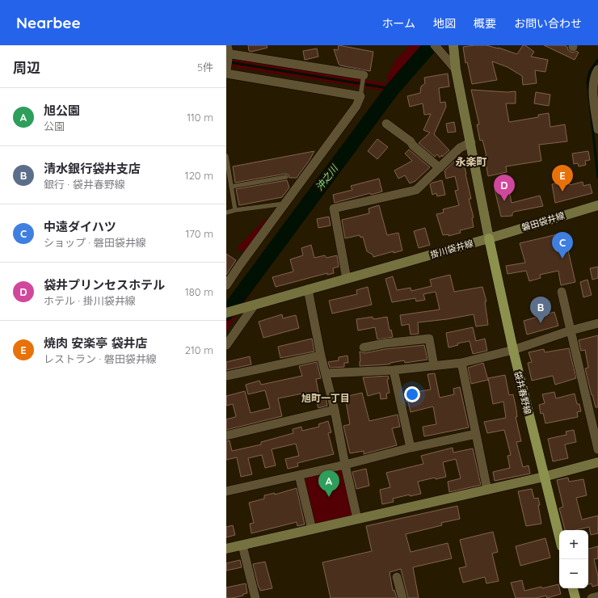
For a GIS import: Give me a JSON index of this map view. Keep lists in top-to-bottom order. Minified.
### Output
{"streets":{"main road":["磐田袋井線","掛川袋井線","袋井春野線"]},"crossings":[["磐田袋井線","掛川袋井線"],["磐田袋井線","袋井春野線"],["掛川袋井線","袋井春野線"]],"districts":["永楽町","旭町一丁目"],"water":["沖之川"],"page":{"header":"Nearbee","nav":["ホーム","地図","概要","お問い合わせ"],"heading":["周辺","5件"],"list":[{"mark":"A","name":"旭公園","note":"公園","value":"110 m"},{"mark":"B","name":"清水銀行袋井支店","note":"銀行 · 袋井春野線","value":"120 m"},{"mark":"C","name":"中遠ダイハツ","note":"ショップ · 磐田袋井線","value":"170 m"},{"mark":"D","name":"袋井プリンセスホテル","note":"ホテル · 掛川袋井線","value":"180 m"},{"mark":"E","name":"焼肉 安楽亭 袋井店","note":"レストラン · 磐田袋井線","value":"210 m"}],"pins":["E","D","C","B","A"],"map_buttons":["+","−"]}}
